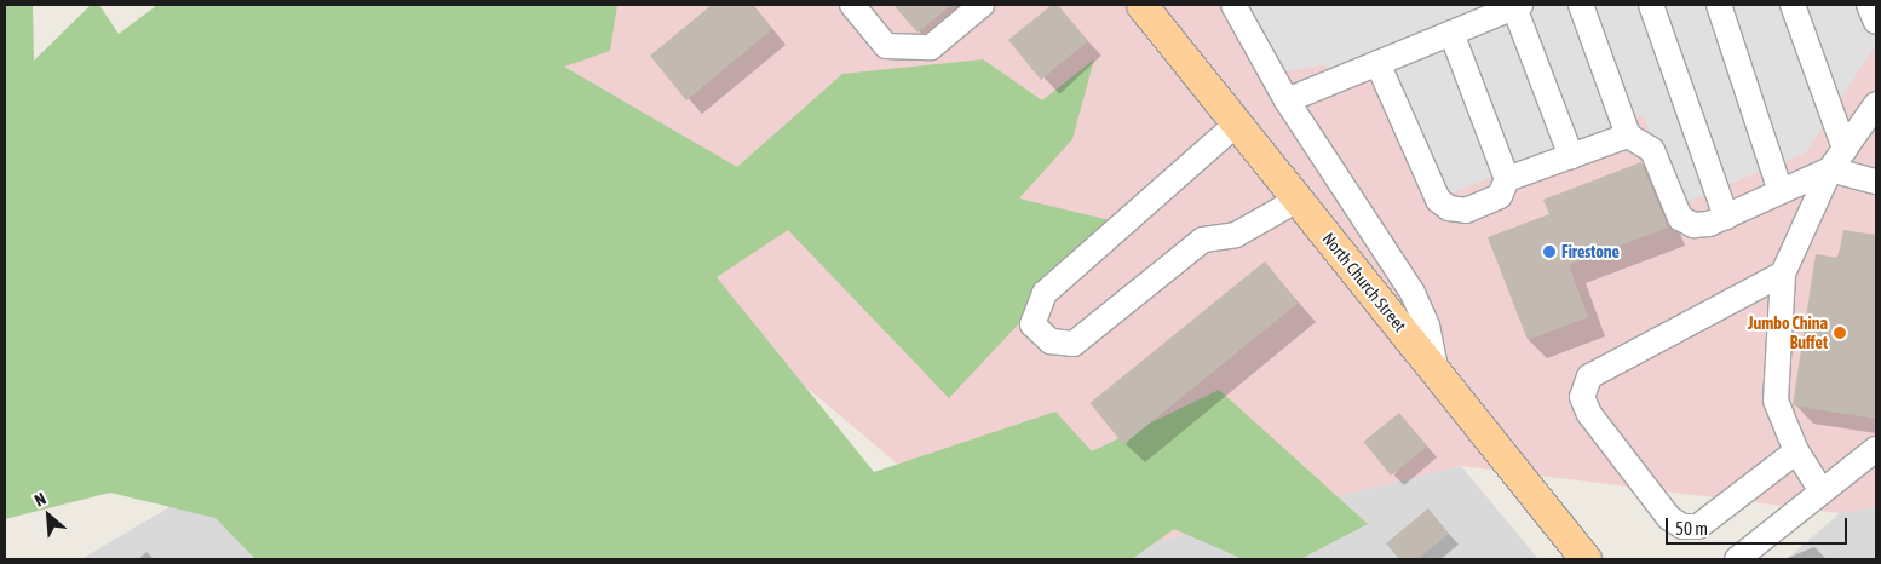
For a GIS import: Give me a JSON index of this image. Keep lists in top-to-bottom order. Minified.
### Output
{"streets":{"main road":["North Church Street"]},"places":["Firestone","Jumbo China Buffet"],"scale_bar":"50 m","north":"top left"}
